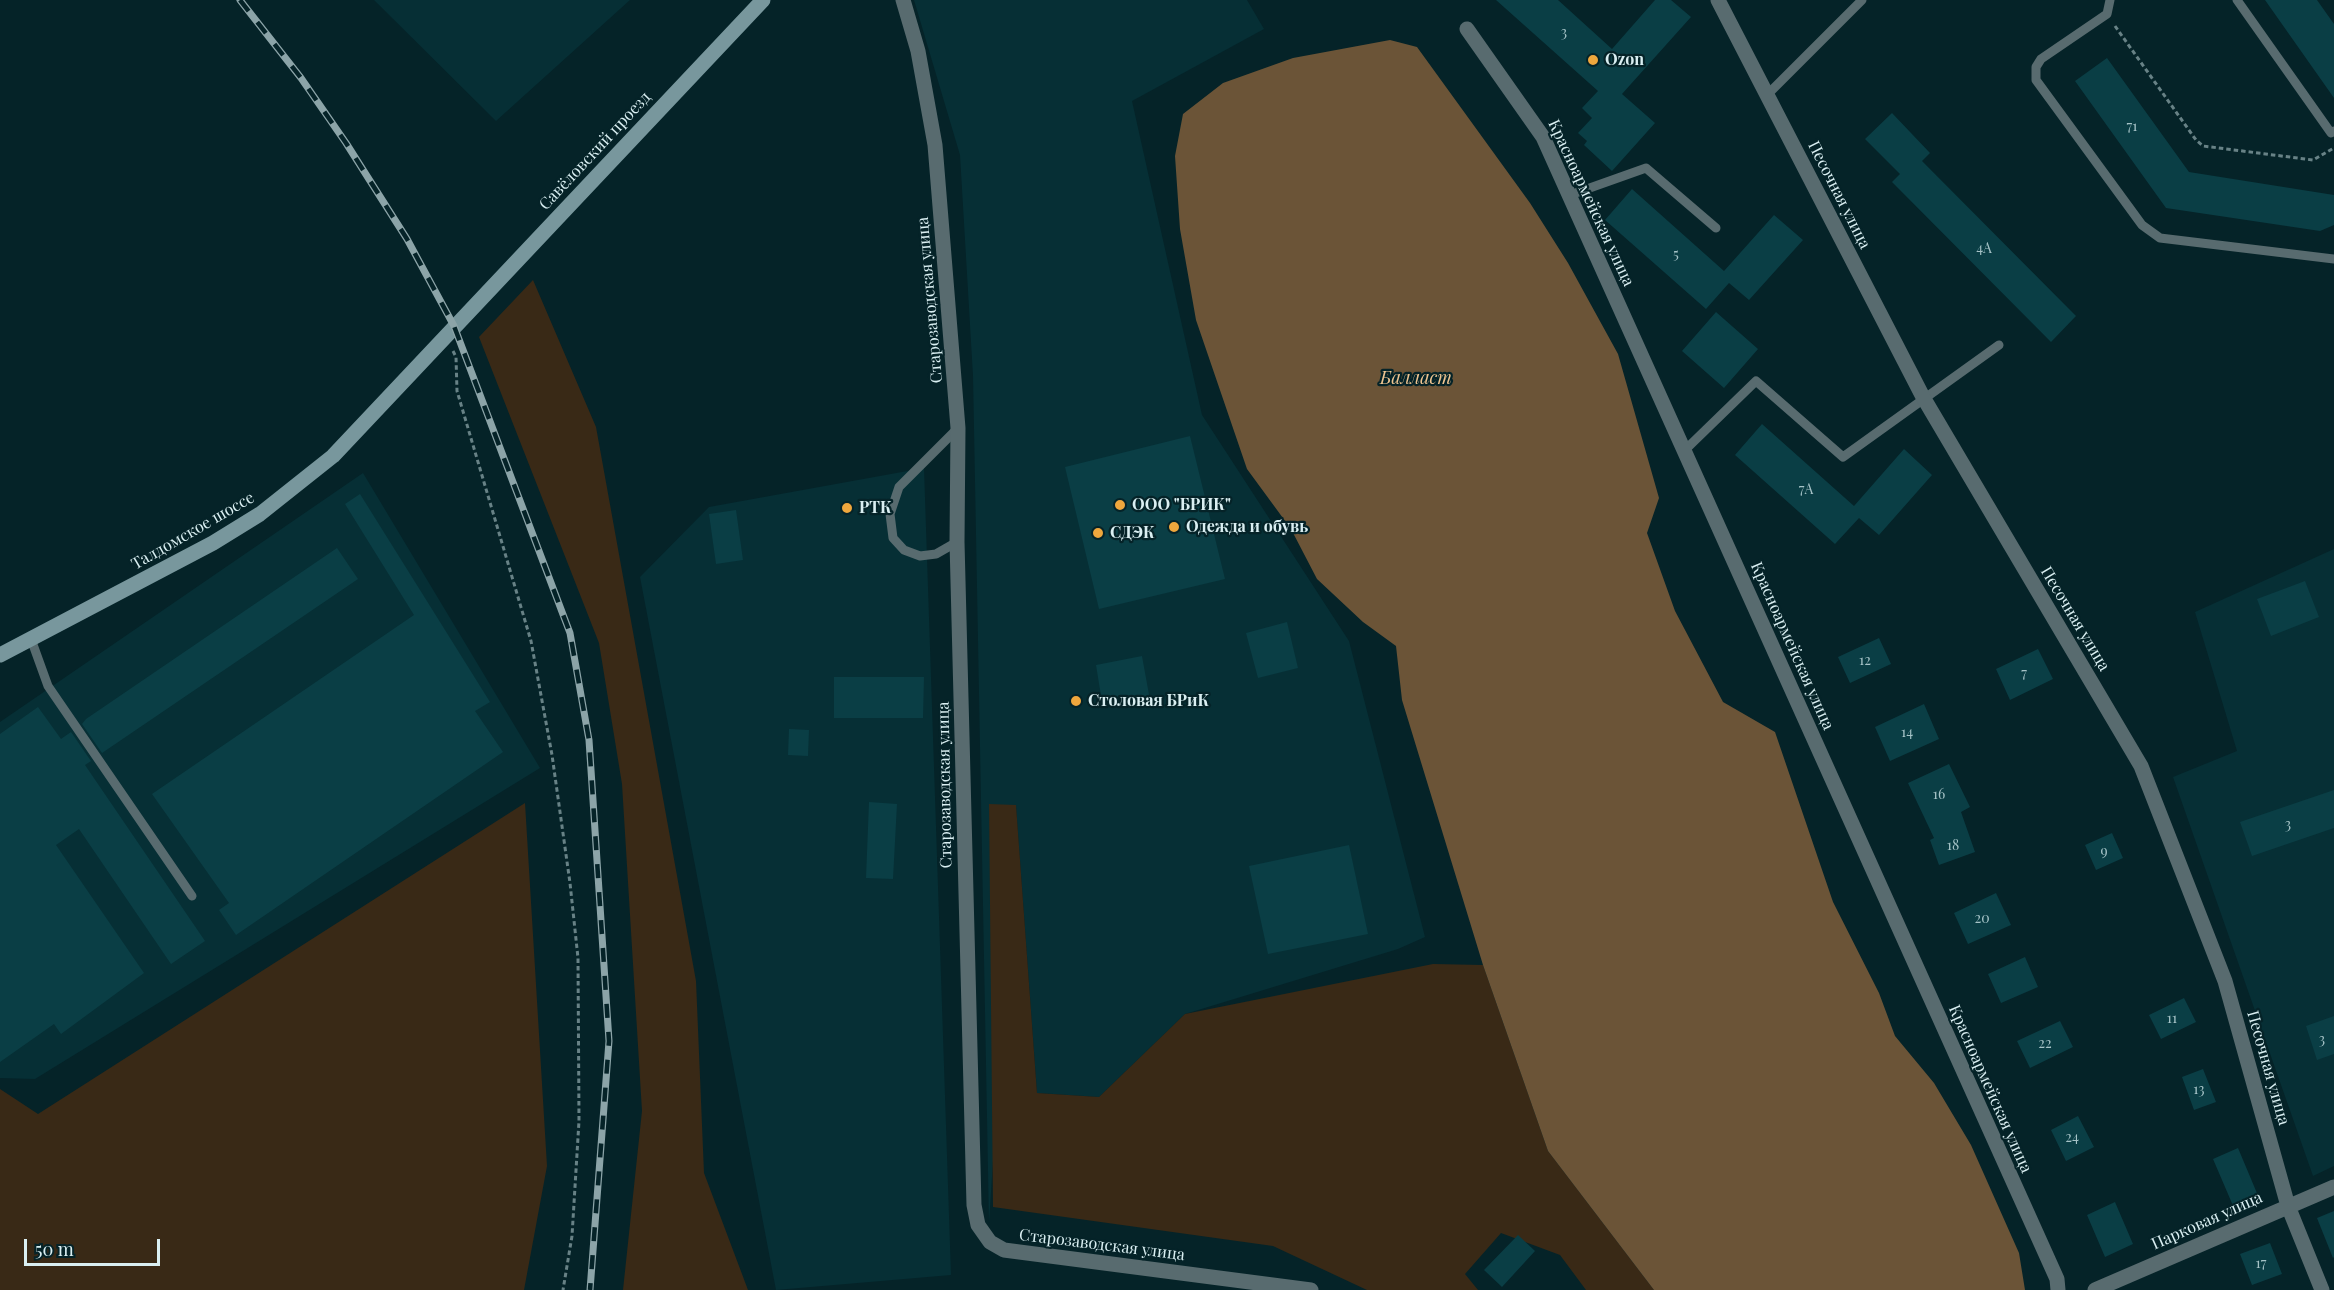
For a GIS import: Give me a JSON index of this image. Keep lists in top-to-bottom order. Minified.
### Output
{"streets":{"main road":["Савёловский проезд","Талдомское шоссе"],"street":["Песочная улица","Красноармейская улица","Старозаводская улица","Парковая улица"]},"crossings":[["Савёловский проезд","Талдомское шоссе"],["Песочная улица","Парковая улица"]],"water":["Балласт"],"places":["Ozon","ООО \"БРИК\"","РТК","Одежда и обувь","СДЭК","Столовая БРиК"],"house_numbers":["3","71","4А","5","7А","12","7","14","16","3","18","9","20","11","3","22","13","24","17"],"scale_bar":"50 m"}
